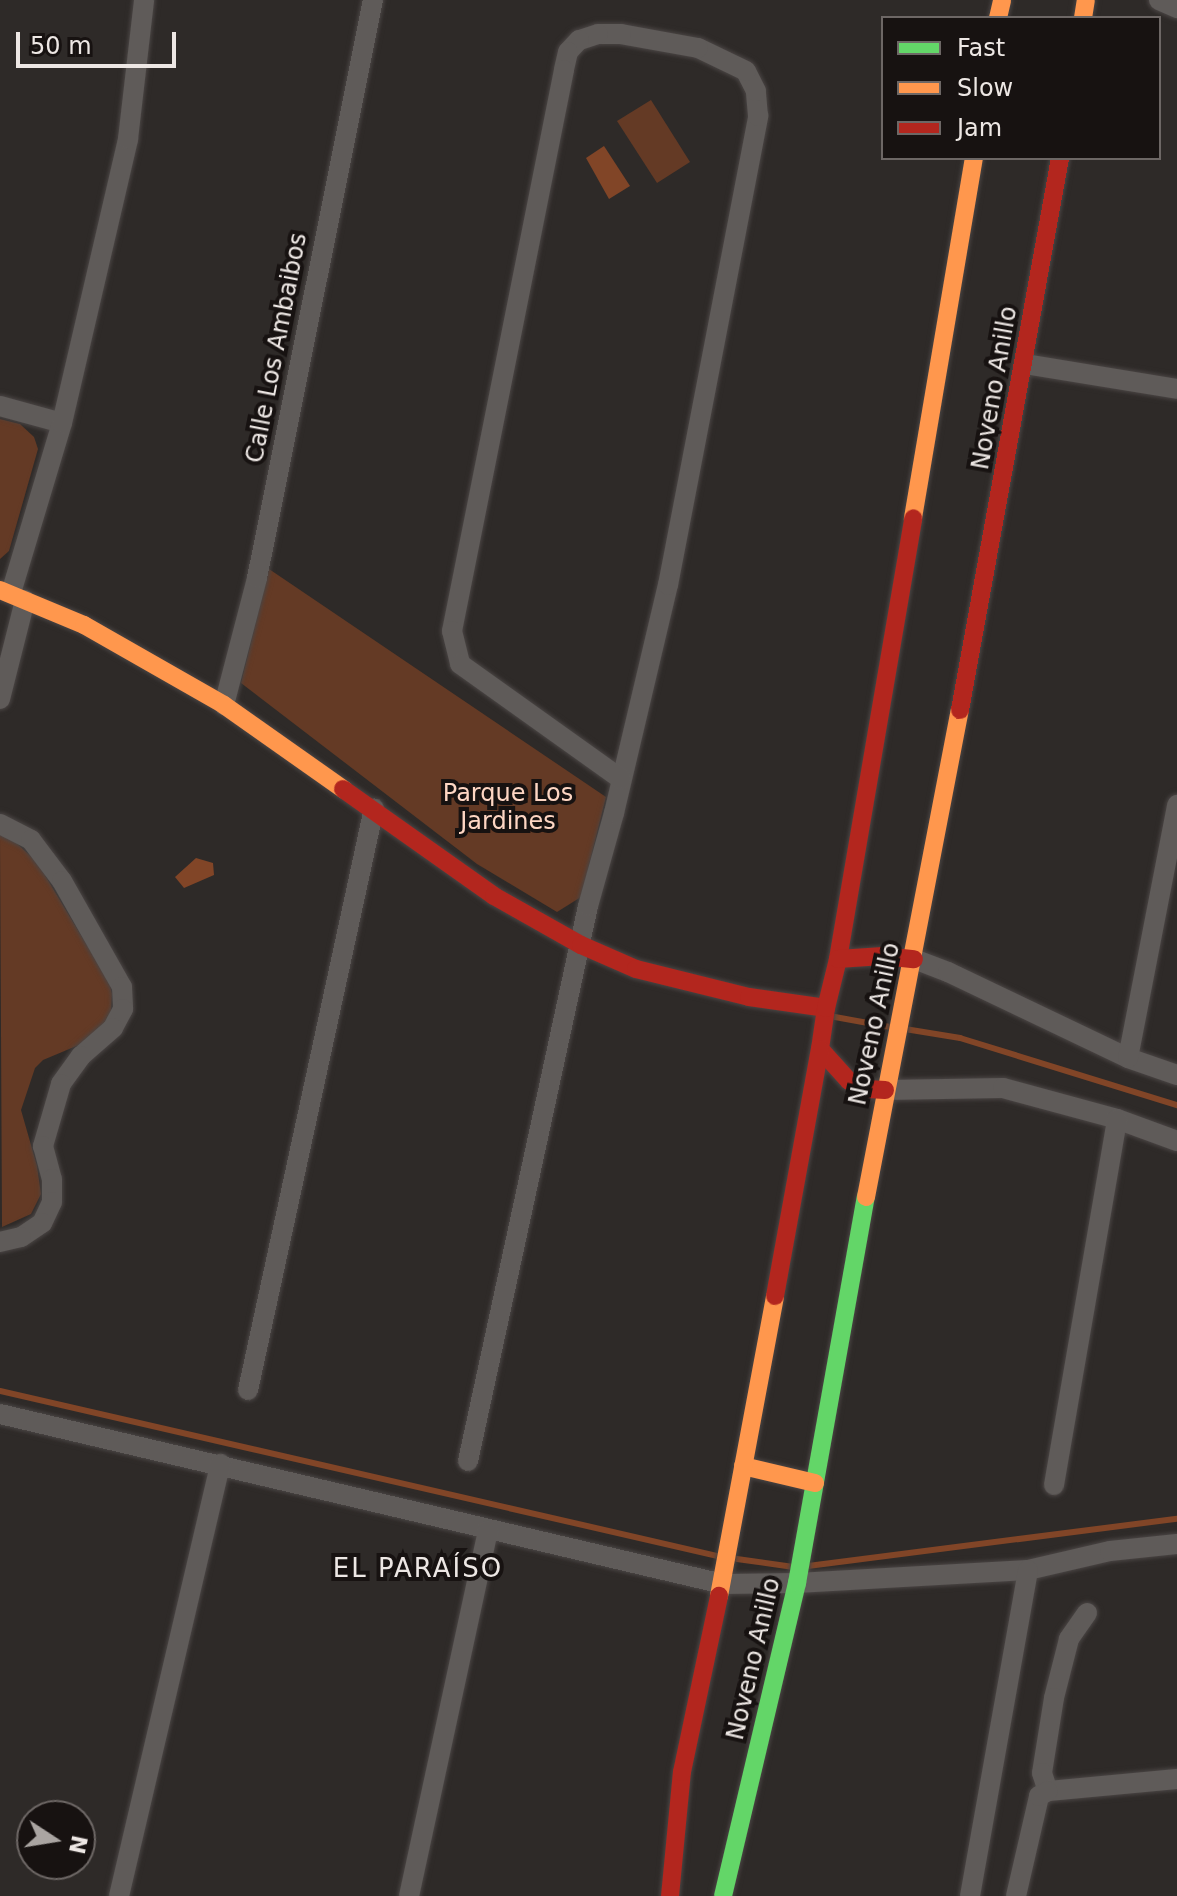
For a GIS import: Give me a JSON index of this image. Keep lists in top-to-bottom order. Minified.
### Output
{"streets":{"street":["Calle Los Ambaibos","Noveno Anillo"]},"districts":["EL PARAÍSO"],"parks":["Parque Los Jardines"],"legend":["Fast","Slow","Jam"],"scale_bar":"50 m","north":"right"}
